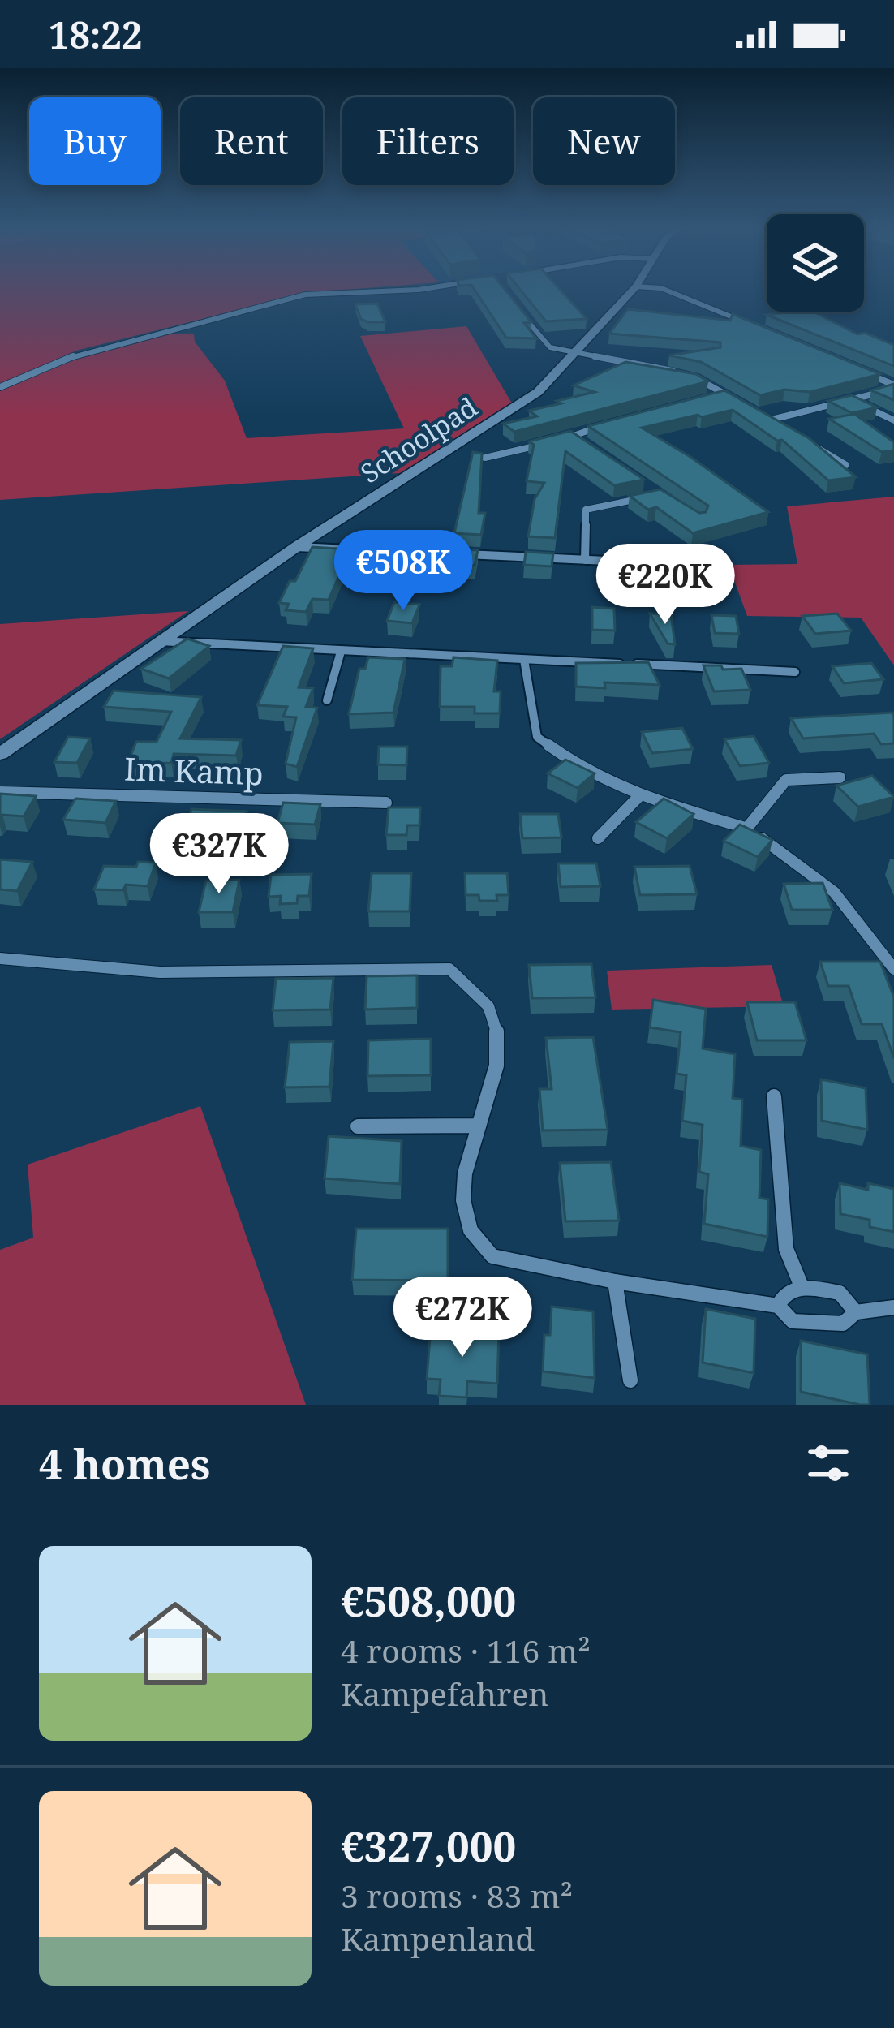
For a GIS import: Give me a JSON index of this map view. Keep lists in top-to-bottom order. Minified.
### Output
{"streets":{"street":["Schoolpad","Im Kamp"]},"page":{"status":"18:22","chip":["Buy","Rent","Filters","New"],"price":["€508K","€220K","€327K","€272K"],"heading":"4 homes","list":[{"name":"€508,000","note":"4 rooms · 116 m² · Kampefahren"},{"name":"€327,000","note":"3 rooms · 83 m² · Kampenland"}]}}
